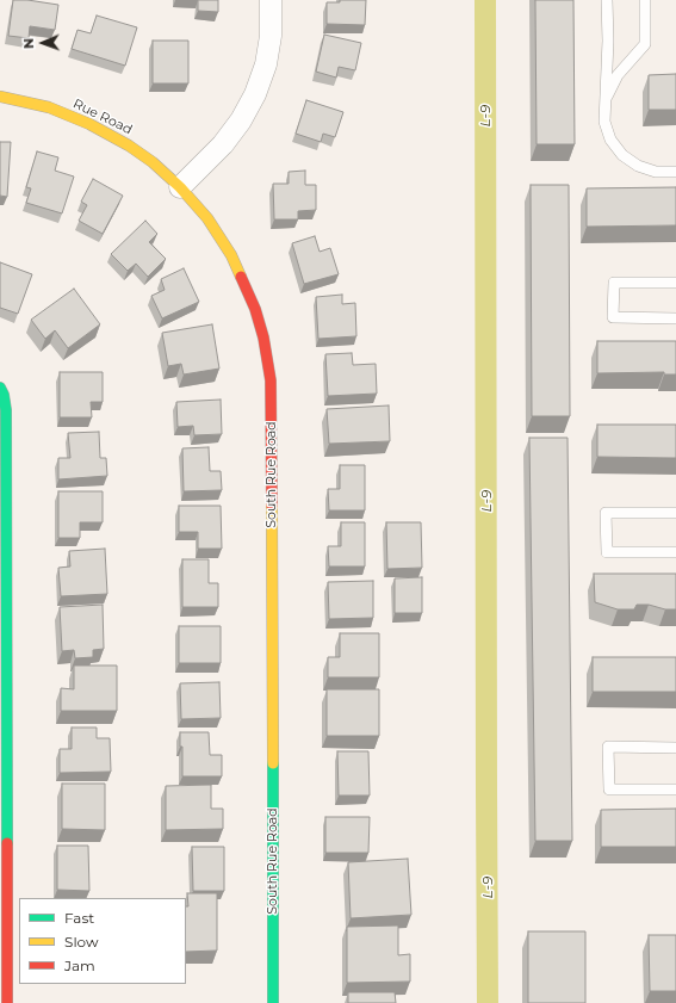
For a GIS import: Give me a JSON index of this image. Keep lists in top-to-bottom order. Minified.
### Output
{"streets":{"street":["Rue Road","South Rue Road"]},"crossings":[["Rue Road","South Rue Road"]],"water":["L-9"],"legend":["Fast","Slow","Jam"],"north":"left"}
